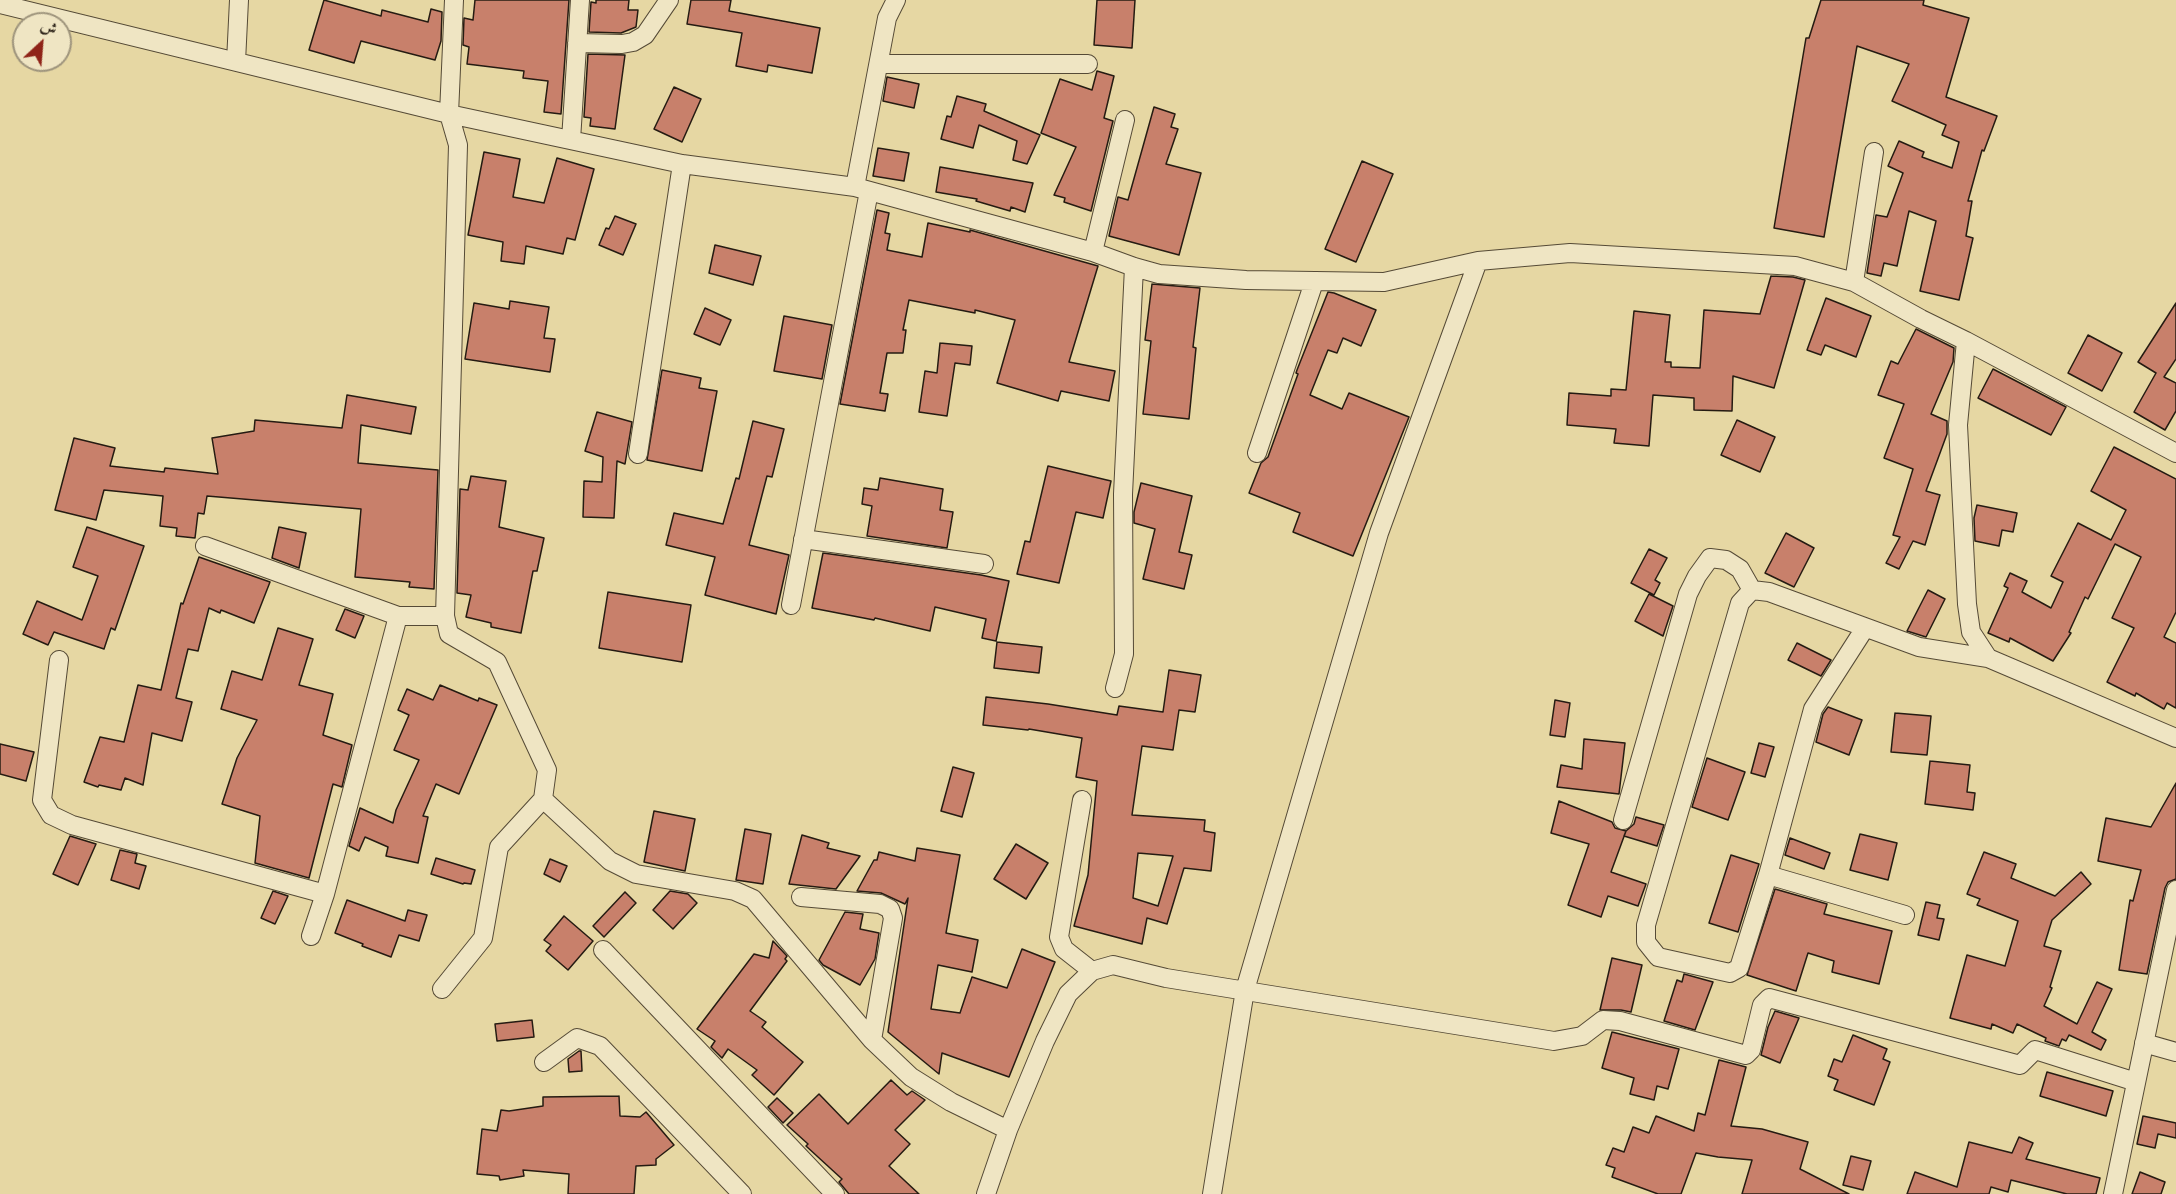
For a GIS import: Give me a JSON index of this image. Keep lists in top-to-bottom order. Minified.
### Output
{"north":"top right"}
